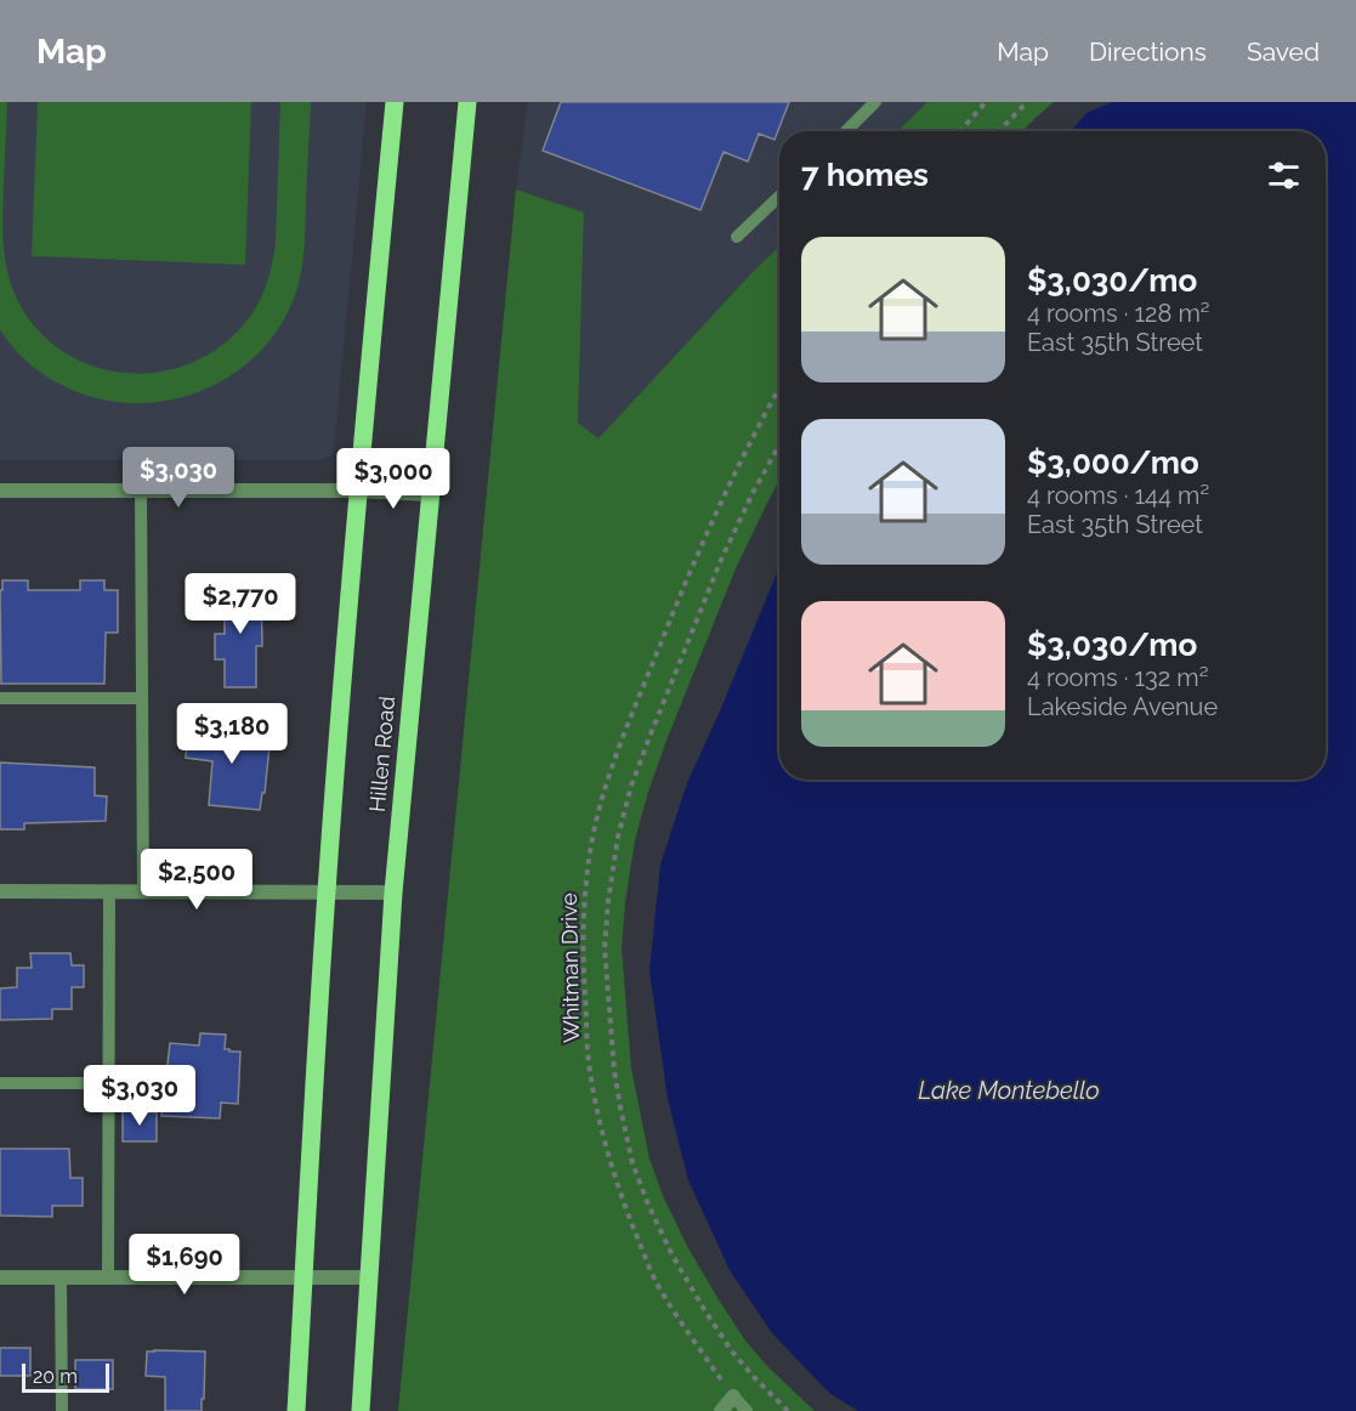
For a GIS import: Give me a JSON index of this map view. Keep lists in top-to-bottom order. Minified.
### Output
{"streets":{"main road":["Hillen Road"],"path":["Whitman Drive"]},"water":["Lake Montebello"],"scale_bar":"20 m","page":{"header":"Map","nav":["Map","Directions","Saved"],"heading":"7 homes","list":[{"name":"$3,030/mo","note":"4 rooms · 128 m² · East 35th Street"},{"name":"$3,000/mo","note":"4 rooms · 144 m² · East 35th Street"},{"name":"$3,030/mo","note":"4 rooms · 132 m² · Lakeside Avenue"}],"price":["$3,030","$3,000","$2,770","$3,180","$2,500","$3,030","$1,690"],"scale":"20 m"}}
